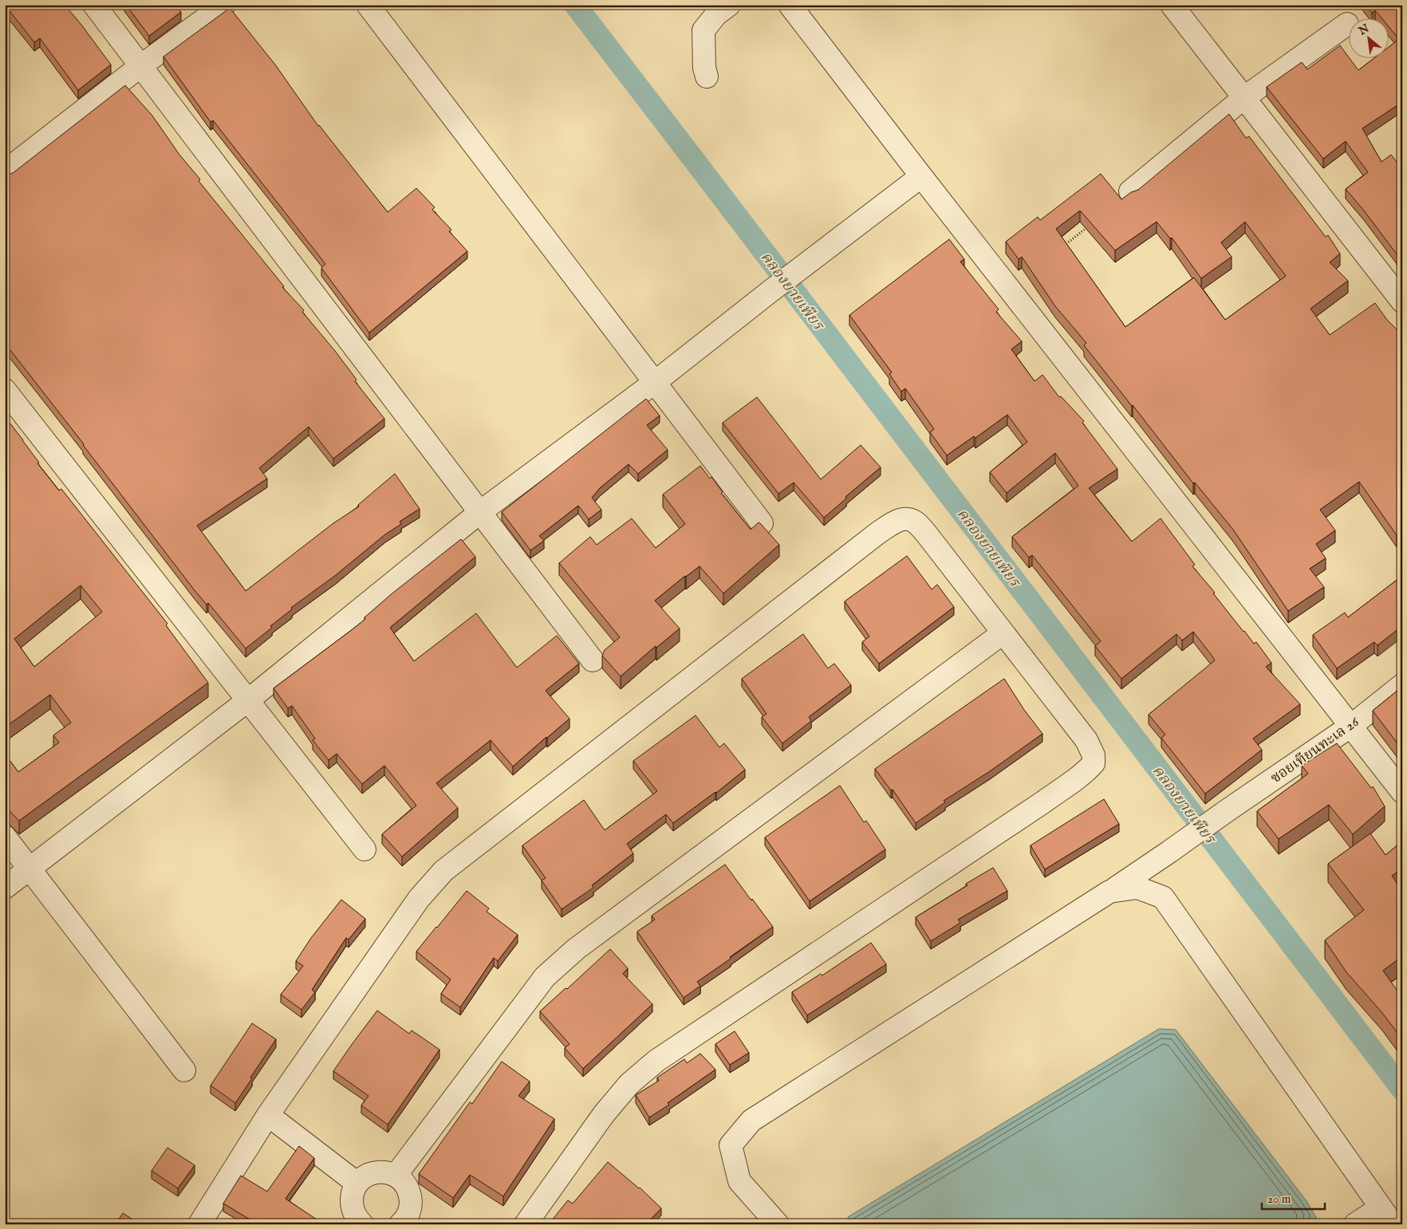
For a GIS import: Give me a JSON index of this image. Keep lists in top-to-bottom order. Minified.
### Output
{"streets":{"street":["ซอยเทียนทะเล 26"]},"water":["คลองยายเพียร"],"scale_bar":"20 m","north":"top left"}
